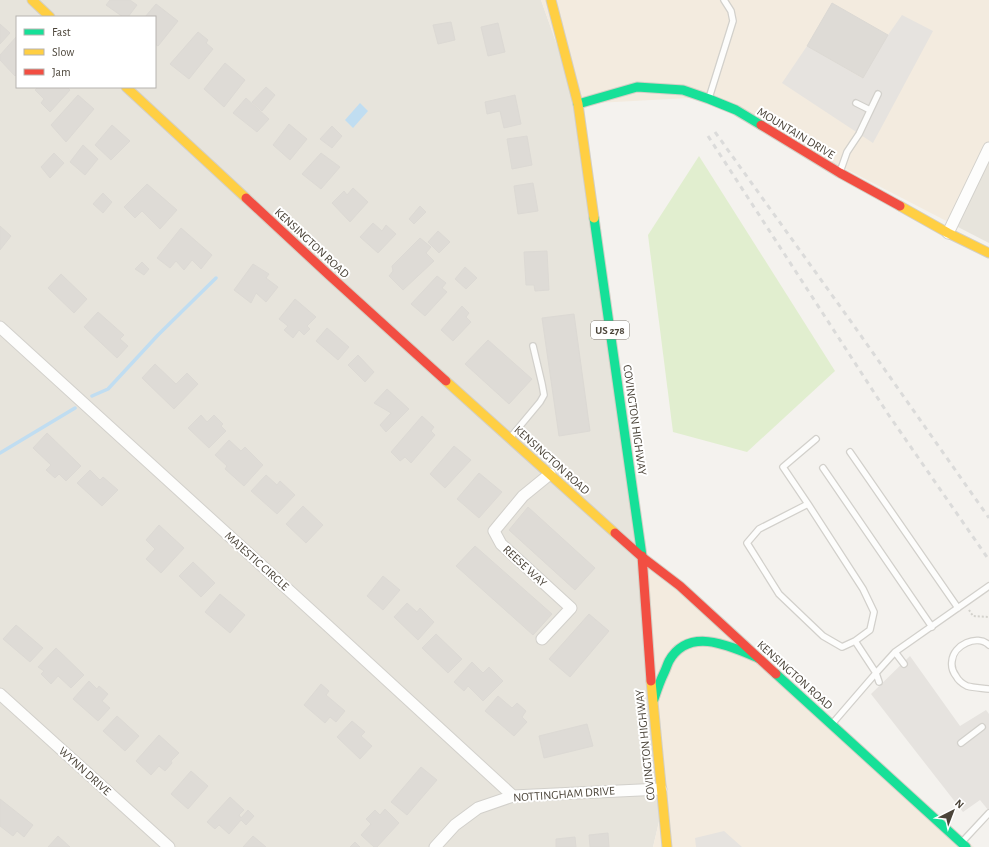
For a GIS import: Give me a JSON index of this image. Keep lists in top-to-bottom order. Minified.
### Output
{"streets":{"main road":["MOUNTAIN DRIVE","KENSINGTON ROAD","US 278","COVINGTON HIGHWAY"],"street":["MAJESTIC CIRCLE","REESE WAY","WYNN DRIVE","NOTTINGHAM DRIVE"]},"crossings":[["MOUNTAIN DRIVE","COVINGTON HIGHWAY"],["KENSINGTON ROAD","COVINGTON HIGHWAY"],["KENSINGTON ROAD","REESE WAY"],["COVINGTON HIGHWAY","NOTTINGHAM DRIVE"],["MAJESTIC CIRCLE","NOTTINGHAM DRIVE"]],"legend":["Fast","Slow","Jam"],"north":"top right"}
